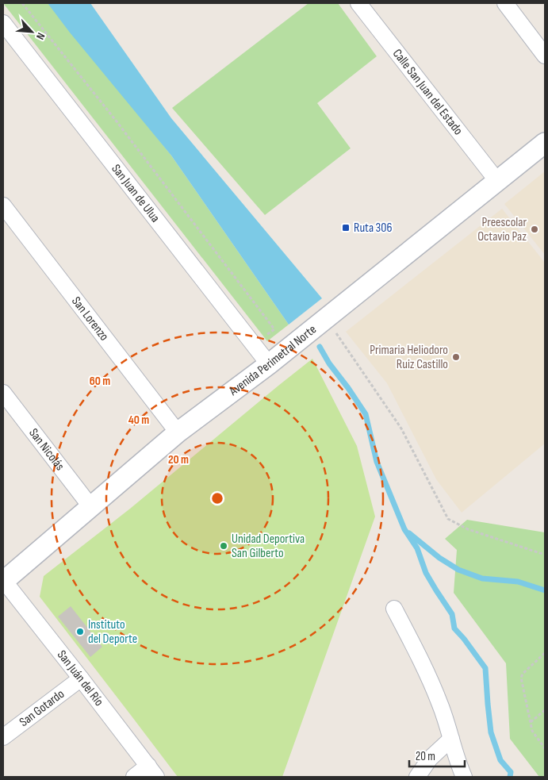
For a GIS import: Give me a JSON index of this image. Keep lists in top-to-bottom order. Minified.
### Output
{"streets":{"street":["Calle San Juan del Estado","San Juan de Ulua","San Lorenzo","Avenida Perimetral Norte","San Nicolás","San Juán del Río","San Gotardo"]},"crossings":[["Calle San Juan del Estado","Avenida Perimetral Norte"],["San Juan de Ulua","Avenida Perimetral Norte"],["San Lorenzo","Avenida Perimetral Norte"],["Avenida Perimetral Norte","San Nicolás"],["Avenida Perimetral Norte","San Juán del Río"],["San Juán del Río","San Gotardo"]],"places":{"transit":["Ruta 306"],"other":["Preescolar Octavio Paz","Primaria Heliodoro Ruiz Castillo","Unidad Deportiva San Gilberto","Instituto del Deporte"]},"scale_bar":"20 m","north":"bottom right","rings":["60 m","40 m","20 m"]}
